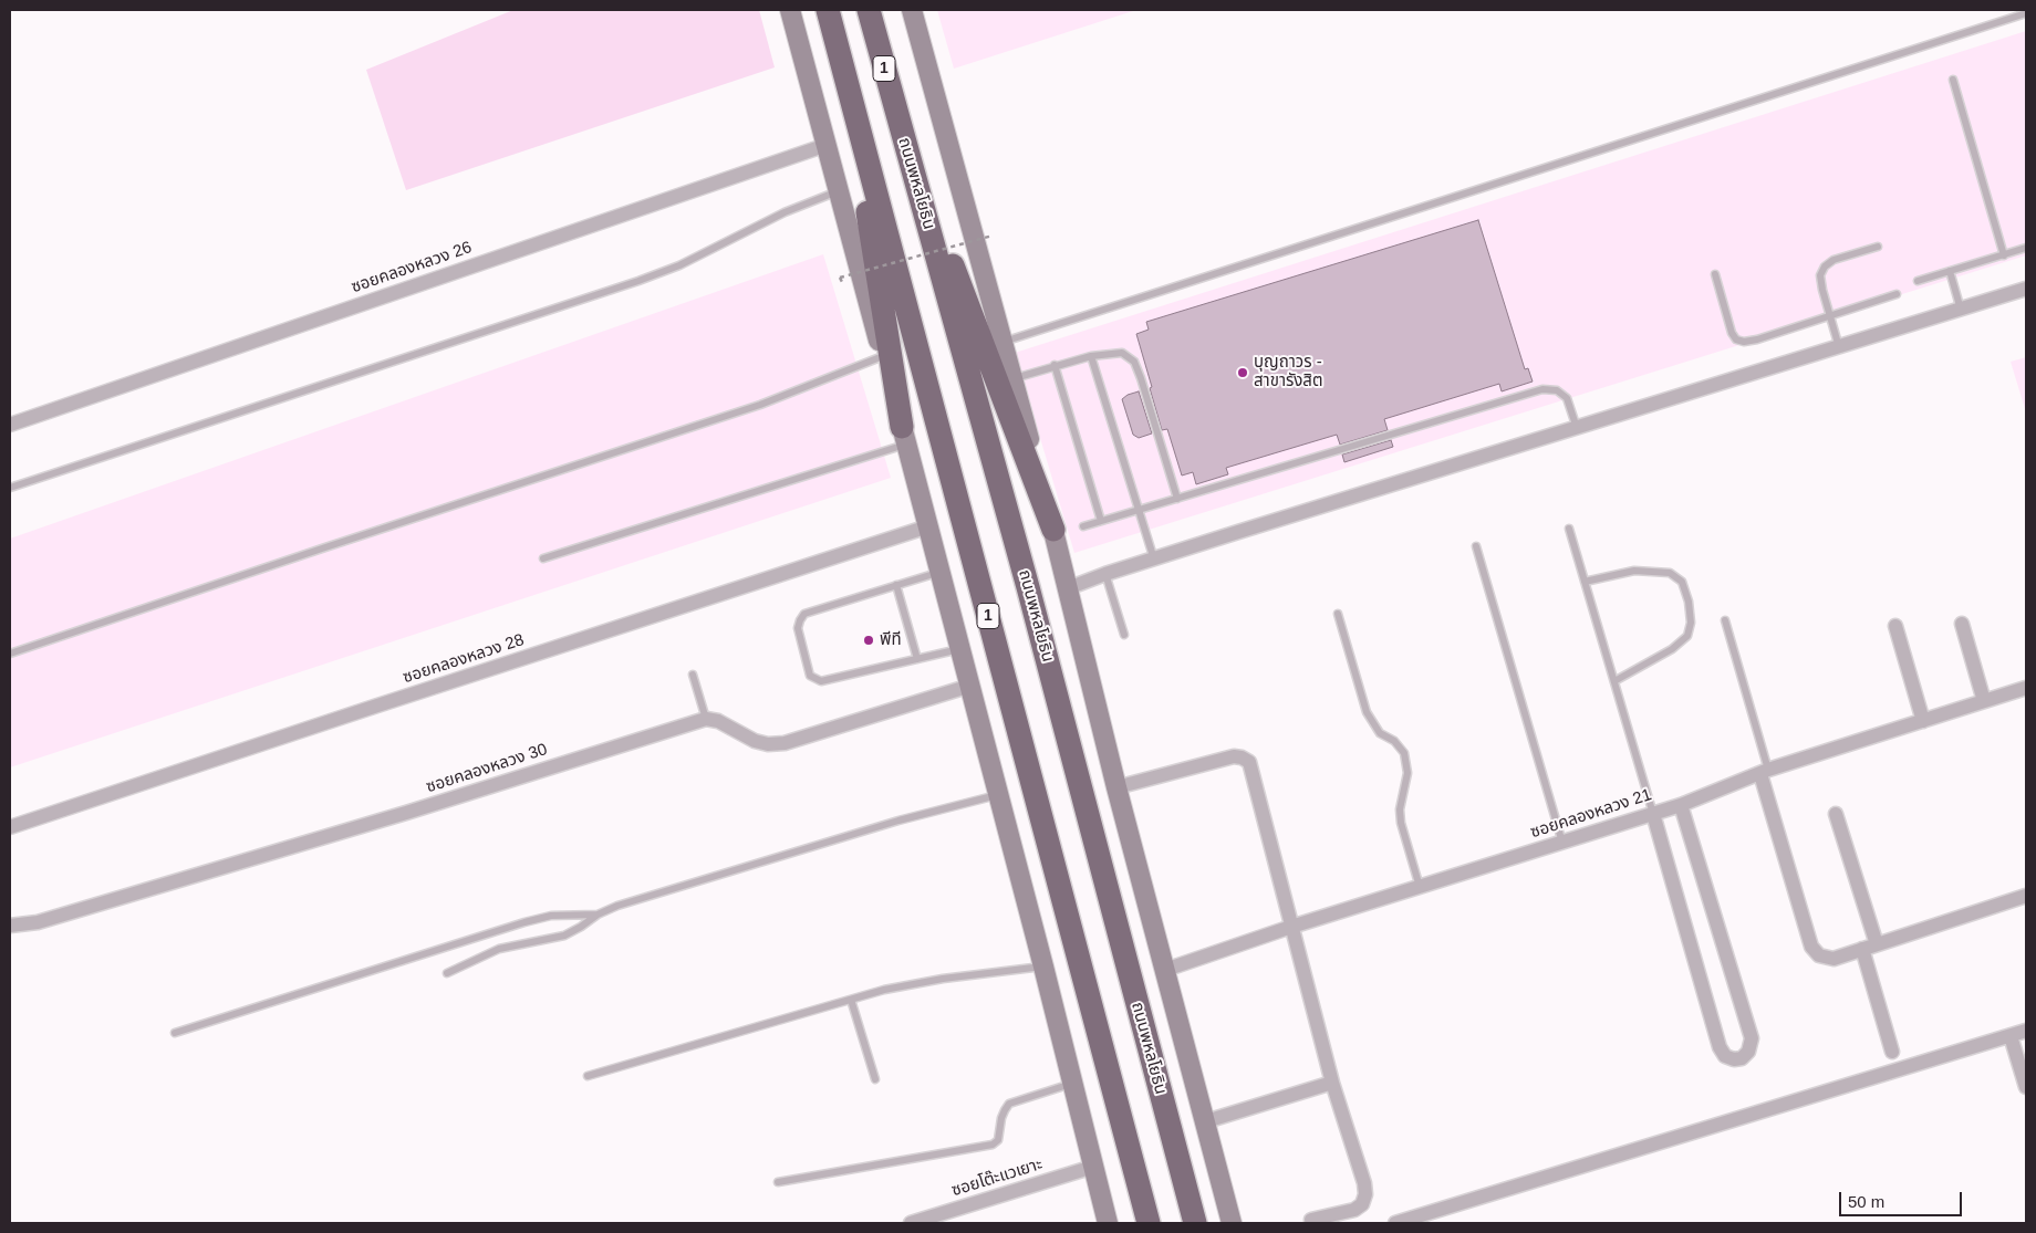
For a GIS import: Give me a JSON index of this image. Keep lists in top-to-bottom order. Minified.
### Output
{"streets":{"highway":["1","ถนนพหลโยธิน"],"street":["ซอยคลองหลวง 26","ซอยคลองหลวง 28","ซอยคลองหลวง 30","ซอยคลองหลวง 21","ซอยโต๊ะแวเยาะ"]},"crossings":[["1","ซอยคลองหลวง 26"],["1","ซอยคลองหลวง 28"],["1","ซอยโต๊ะแวเยาะ"]],"places":["บุญถาวร - สาขารังสิต","พีที"],"scale_bar":"50 m"}
